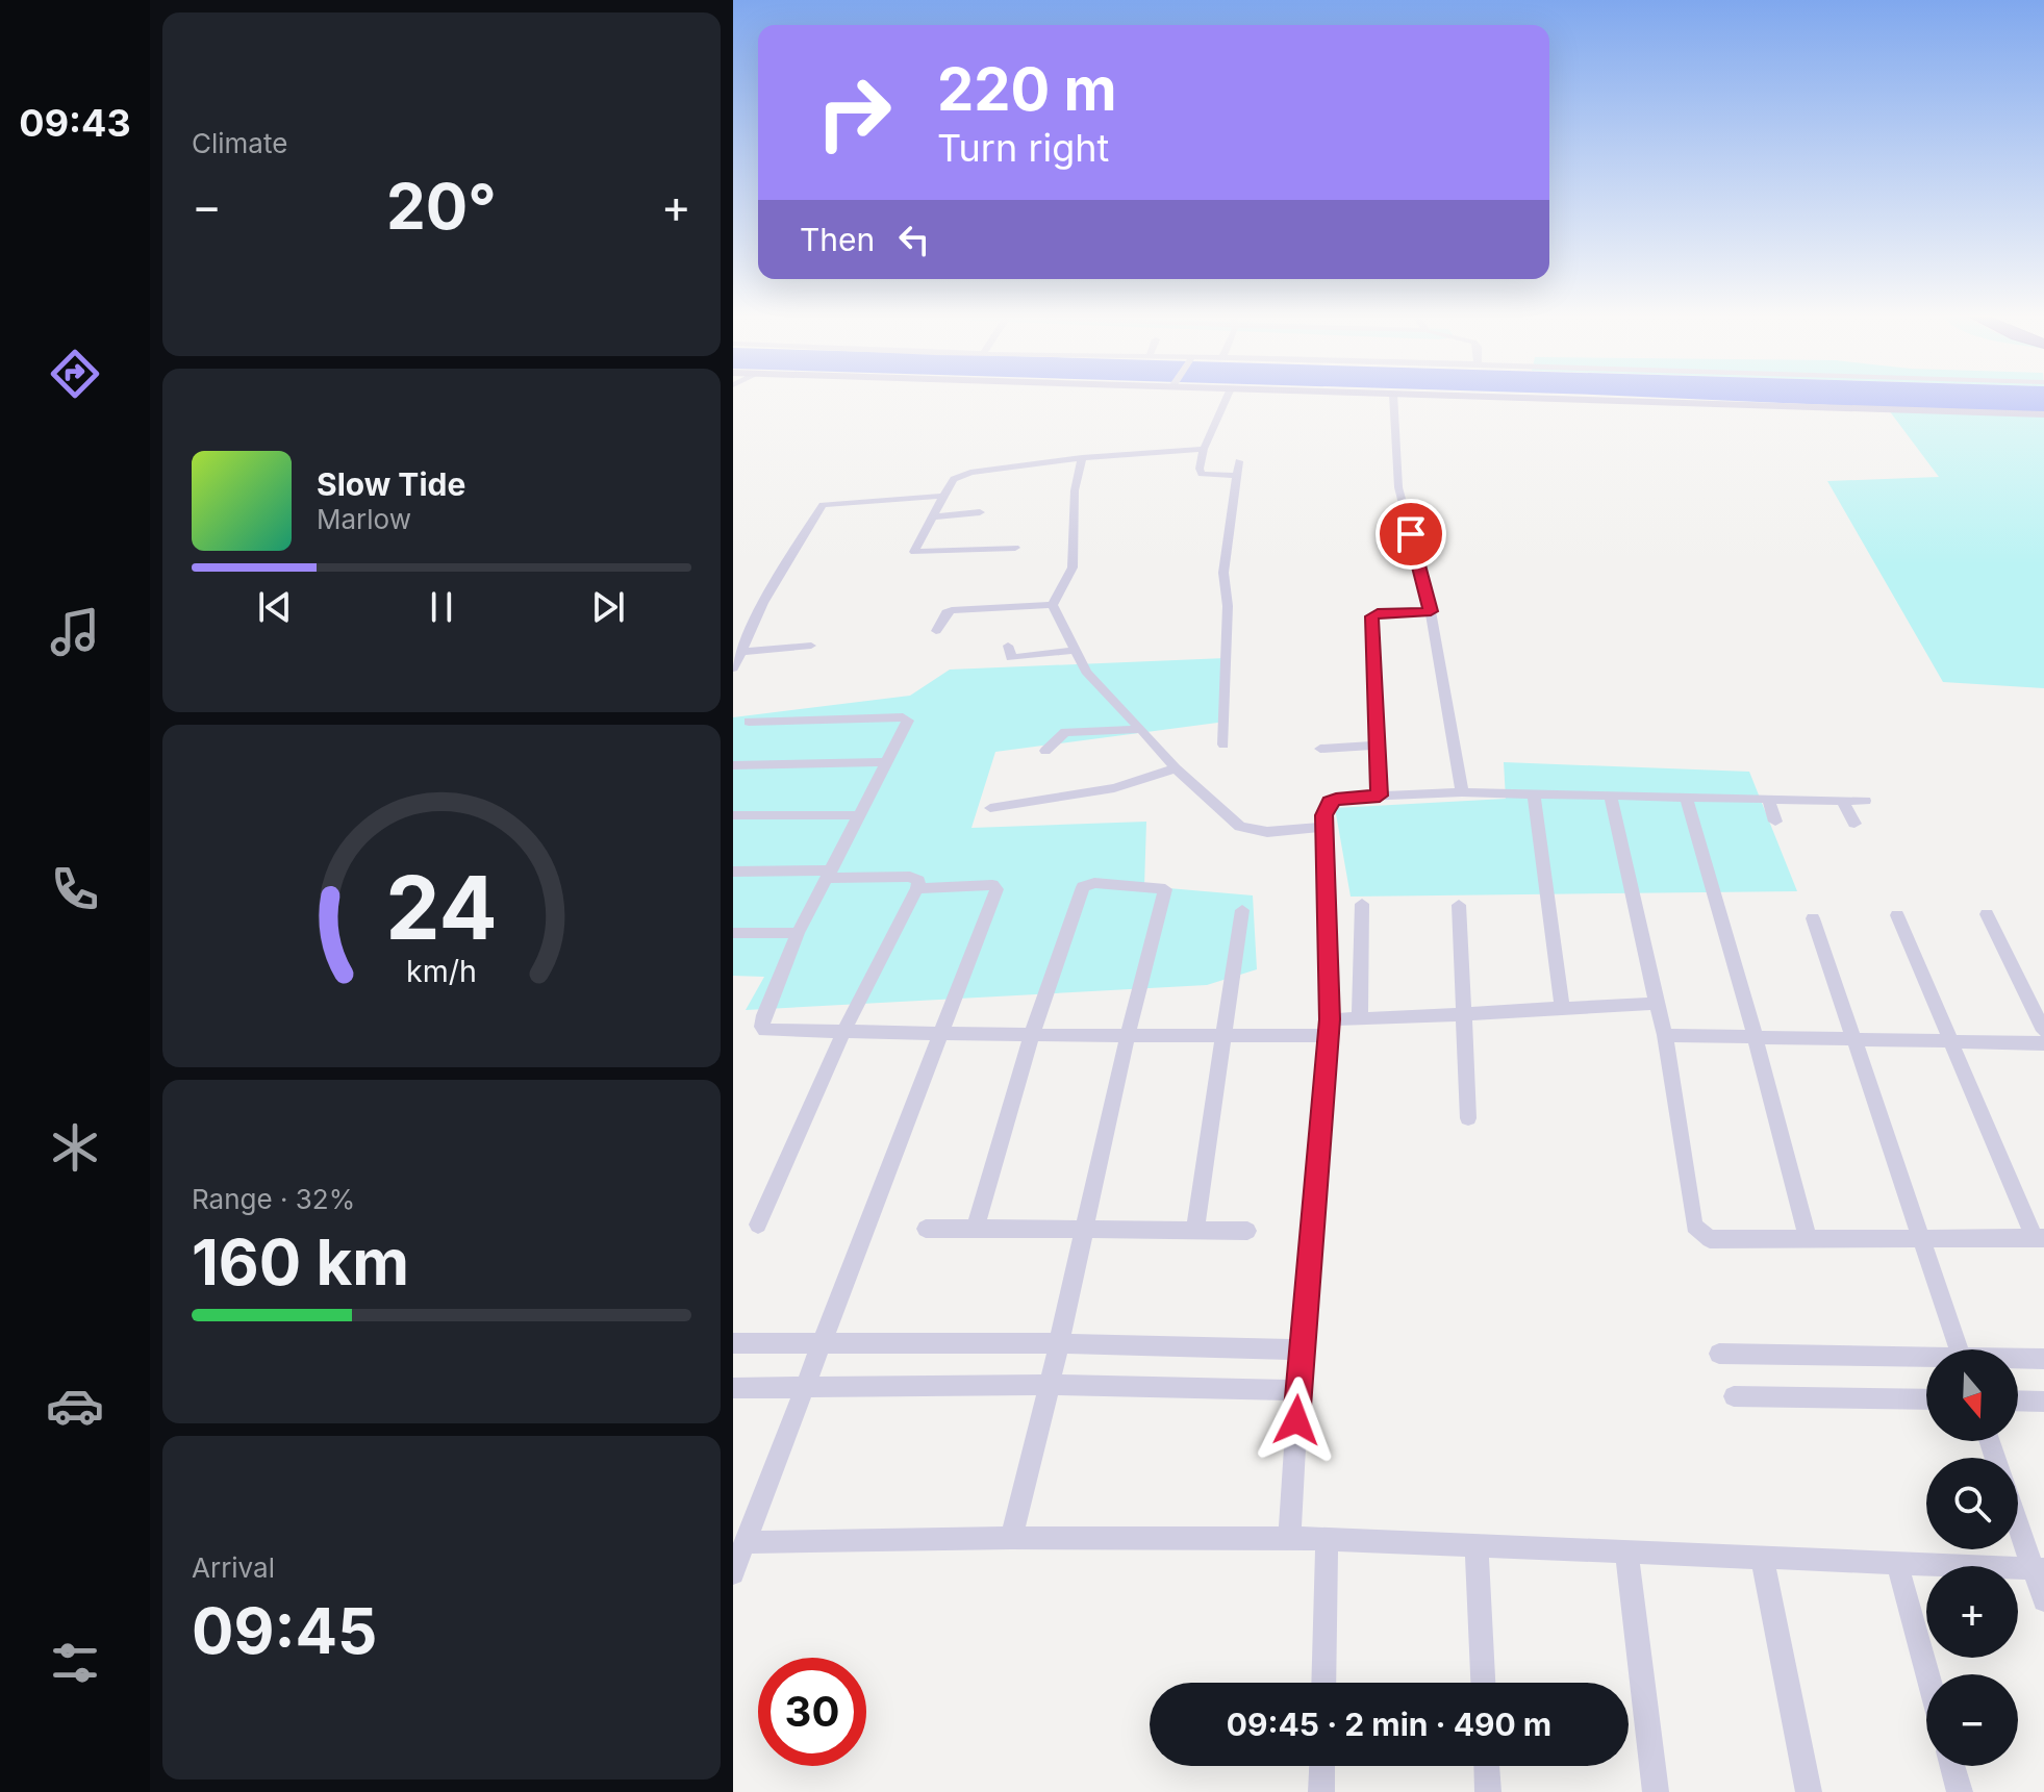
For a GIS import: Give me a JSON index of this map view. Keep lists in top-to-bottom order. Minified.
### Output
{"north":"bottom","page":{"tabs":"09:43","tile":["Climate",["Range · 32%","160 km"],["Arrival","09:45"]],"turn":["220 m","Turn right"],"heat":["−","20°","+"],"then":"Then","song":["Slow Tide","Marlow"],"map_buttons":["+","−"],"limit":"30","trip":"09:45 · 2 min · 490 m","gauge":["24","km/h"]}}
